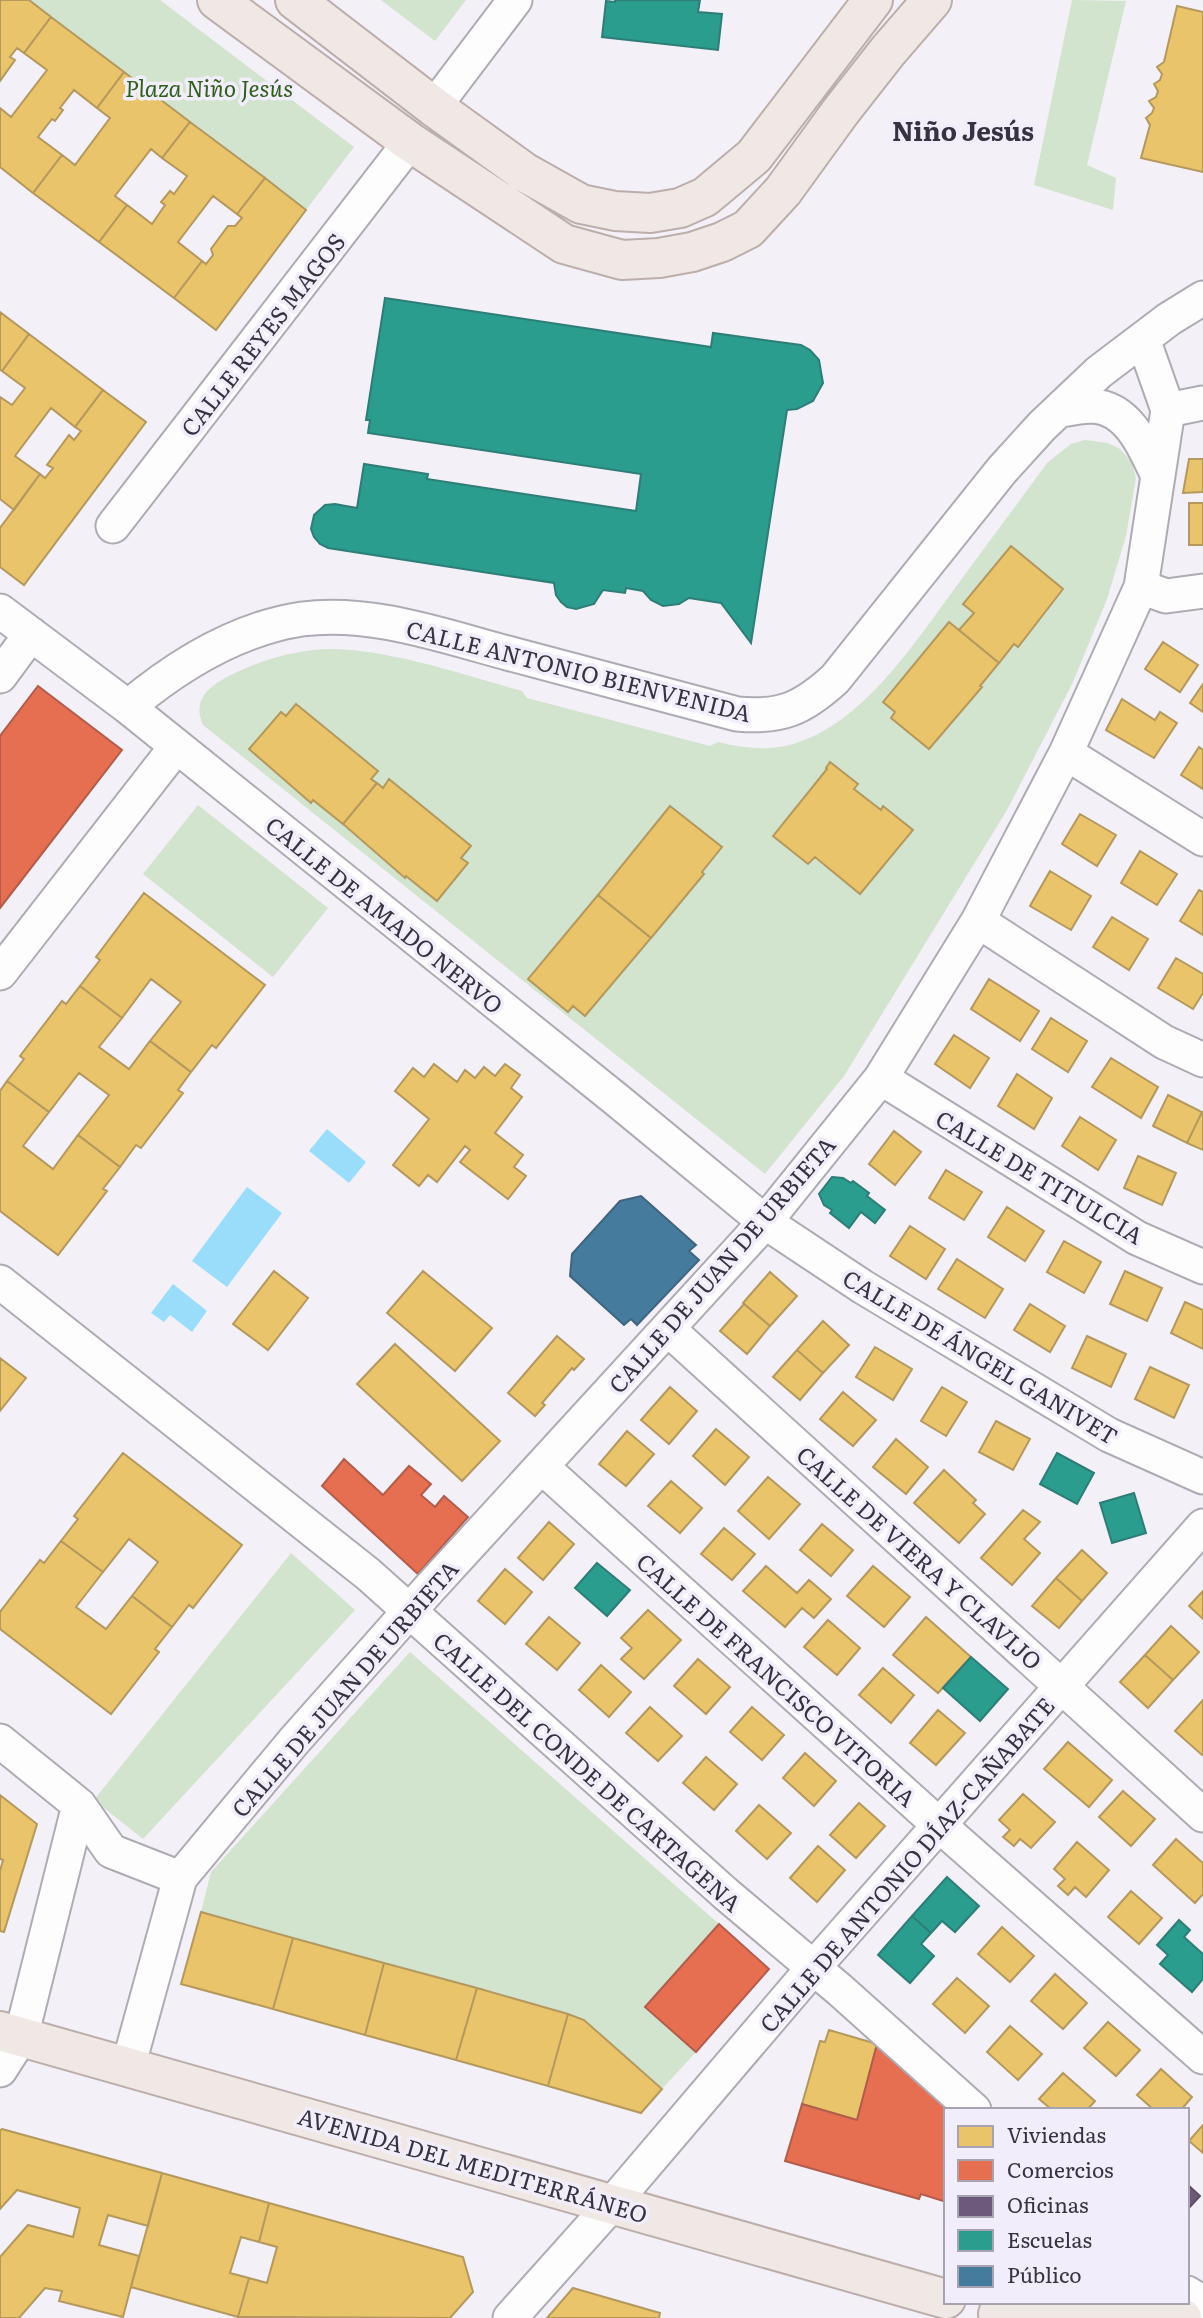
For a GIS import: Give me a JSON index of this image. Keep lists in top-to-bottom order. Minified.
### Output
{"streets":{"main road":["AVENIDA DEL MEDITERRÁNEO"],"street":["CALLE REYES MAGOS","CALLE ANTONIO BIENVENIDA","CALLE DE AMADO NERVO","CALLE DE TITULCIA","CALLE DE JUAN DE URBIETA","CALLE DE ÁNGEL GANIVET","CALLE DE VIERA Y CLAVIJO","CALLE DE FRANCISCO VITORIA","CALLE DEL CONDE DE CARTAGENA","CALLE DE ANTONIO DÍAZ-CAÑABATE"]},"crossings":[["CALLE ANTONIO BIENVENIDA","CALLE DE AMADO NERVO"],["CALLE ANTONIO BIENVENIDA","CALLE DE JUAN DE URBIETA"],["CALLE DE AMADO NERVO","CALLE DE JUAN DE URBIETA"],["CALLE DE AMADO NERVO","CALLE DE ÁNGEL GANIVET"],["CALLE DE TITULCIA","CALLE DE JUAN DE URBIETA"],["CALLE DE JUAN DE URBIETA","CALLE DE ÁNGEL GANIVET"],["CALLE DE JUAN DE URBIETA","CALLE DE VIERA Y CLAVIJO"],["CALLE DE JUAN DE URBIETA","CALLE DE FRANCISCO VITORIA"],["CALLE DE JUAN DE URBIETA","CALLE DEL CONDE DE CARTAGENA"],["CALLE DE JUAN DE URBIETA","AVENIDA DEL MEDITERRÁNEO"],["CALLE DE VIERA Y CLAVIJO","CALLE DE ANTONIO DÍAZ-CAÑABATE"],["CALLE DE FRANCISCO VITORIA","CALLE DE ANTONIO DÍAZ-CAÑABATE"],["CALLE DEL CONDE DE CARTAGENA","CALLE DE ANTONIO DÍAZ-CAÑABATE"],["CALLE DE ANTONIO DÍAZ-CAÑABATE","AVENIDA DEL MEDITERRÁNEO"]],"districts":["Niño Jesús"],"parks":["Plaza Niño Jesús"],"legend":["Viviendas","Comercios","Oficinas","Escuelas","Público"]}
